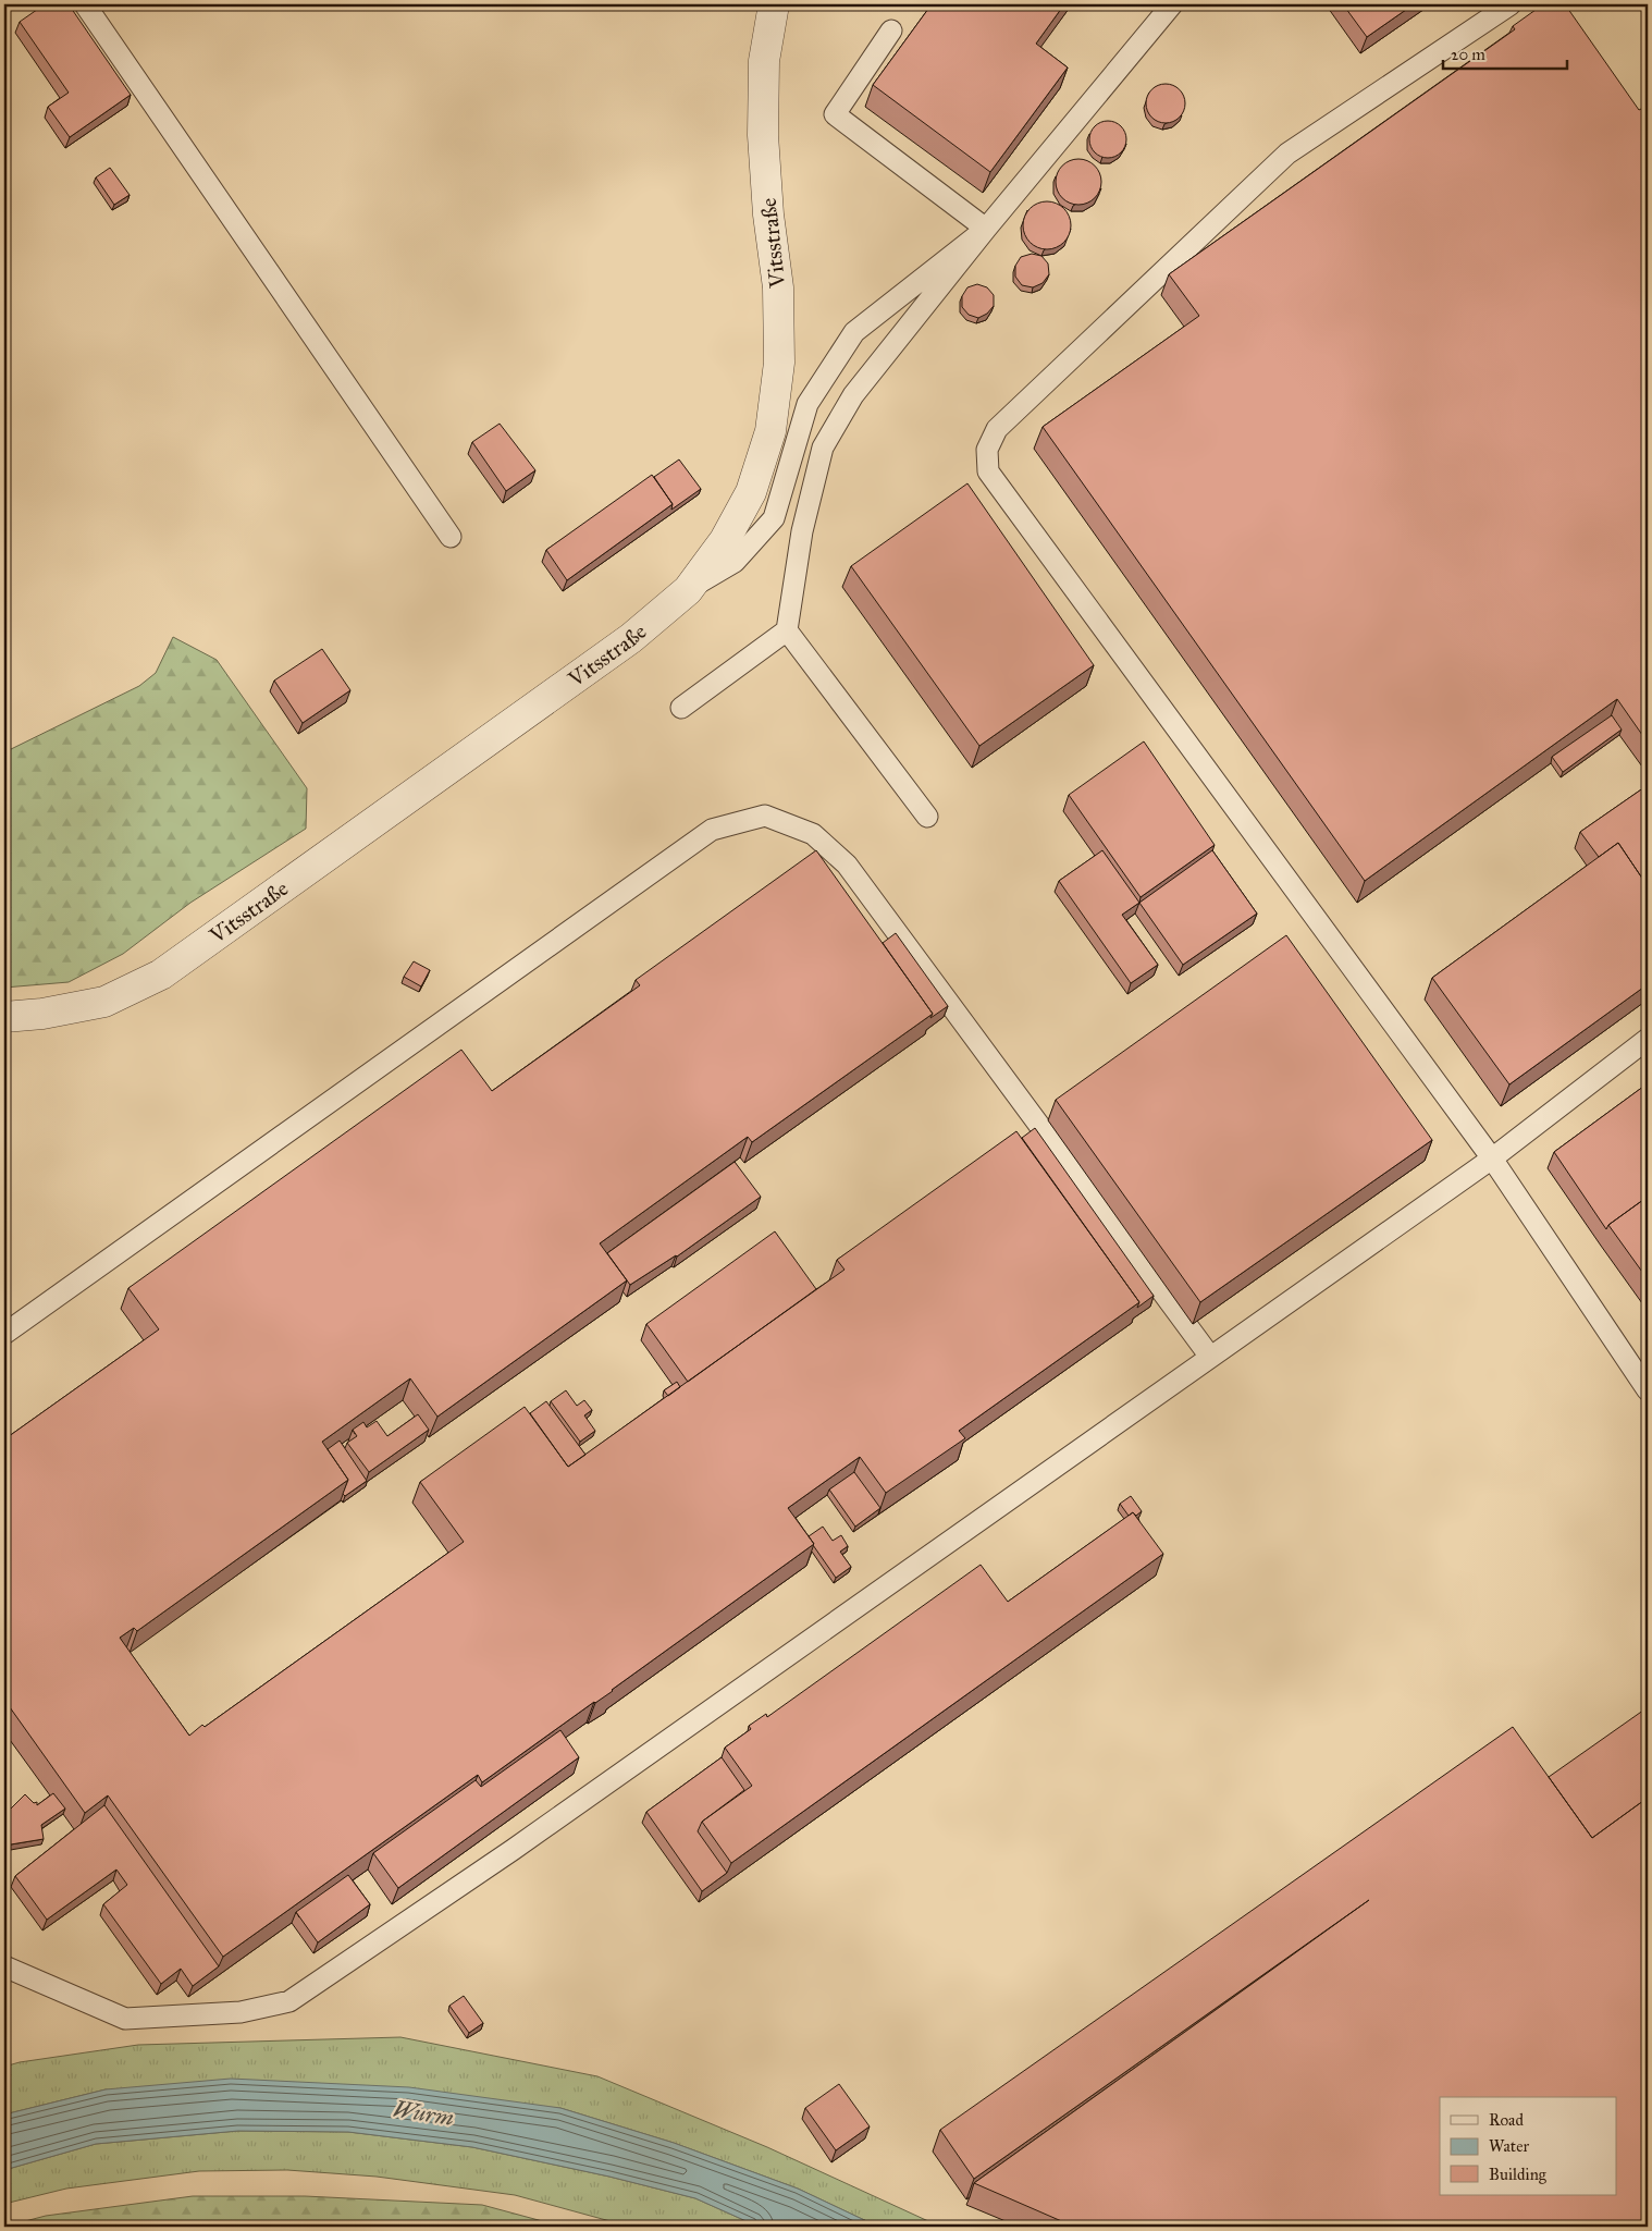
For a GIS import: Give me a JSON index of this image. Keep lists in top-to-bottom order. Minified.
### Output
{"streets":{"street":["Vitsstraße"]},"water":["Wurm"],"legend":["Road","Water","Building"],"scale_bar":"20 m"}
